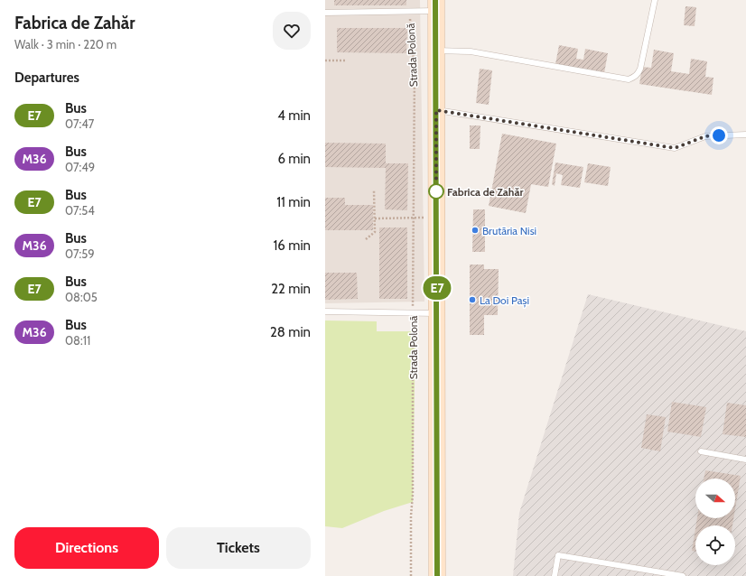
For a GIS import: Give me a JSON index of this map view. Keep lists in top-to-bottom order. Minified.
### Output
{"streets":{"main road":["Strada Polonă"]},"places":["Fabrica de Zahăr","Brutăria Nisi","La Doi Pași"],"lines":["bus line E7"],"north":"right","page":{"heading":[["Fabrica de Zahăr","Walk · 3 min · 220 m"],"Departures"],"on_map":"E7","list":[{"mark":"E7","name":"Bus","note":"07:47","value":"4 min"},{"mark":"M36","name":"Bus","note":"07:49","value":"6 min"},{"mark":"E7","name":"Bus","note":"07:54","value":"11 min"},{"mark":"M36","name":"Bus","note":"07:59","value":"16 min"},{"mark":"E7","name":"Bus","note":"08:05","value":"22 min"},{"mark":"M36","name":"Bus","note":"08:11","value":"28 min"}],"buttons":["Directions","Tickets"]}}
